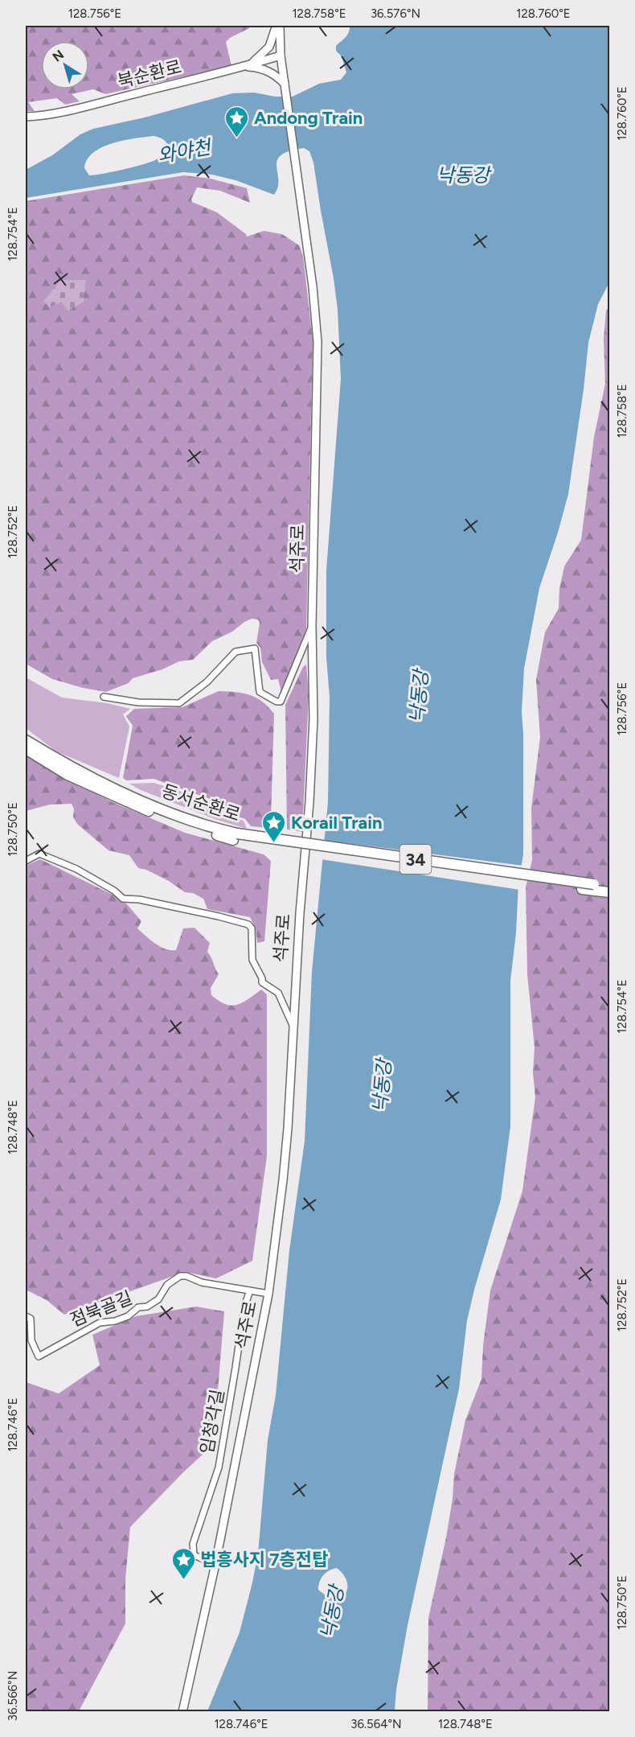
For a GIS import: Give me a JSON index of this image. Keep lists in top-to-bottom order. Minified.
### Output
{"streets":{"highway":["동서순환로","34"],"street":["북순환로","석주로","점북골길","임청각길"]},"crossings":[["석주로","점북골길"],["석주로","임청각길"],["점북골길","임청각길"]],"water":["와야천","낙동강"],"places":{"place":["Andong Train","Korail Train","법흥사지 7층전탑"]},"north":"top left","coordinates":["128.756°E","128.758°E","36.576°N","128.760°E","128.754°E","128.752°E","128.750°E","128.748°E","128.746°E","36.566°N","36.564°N"]}
